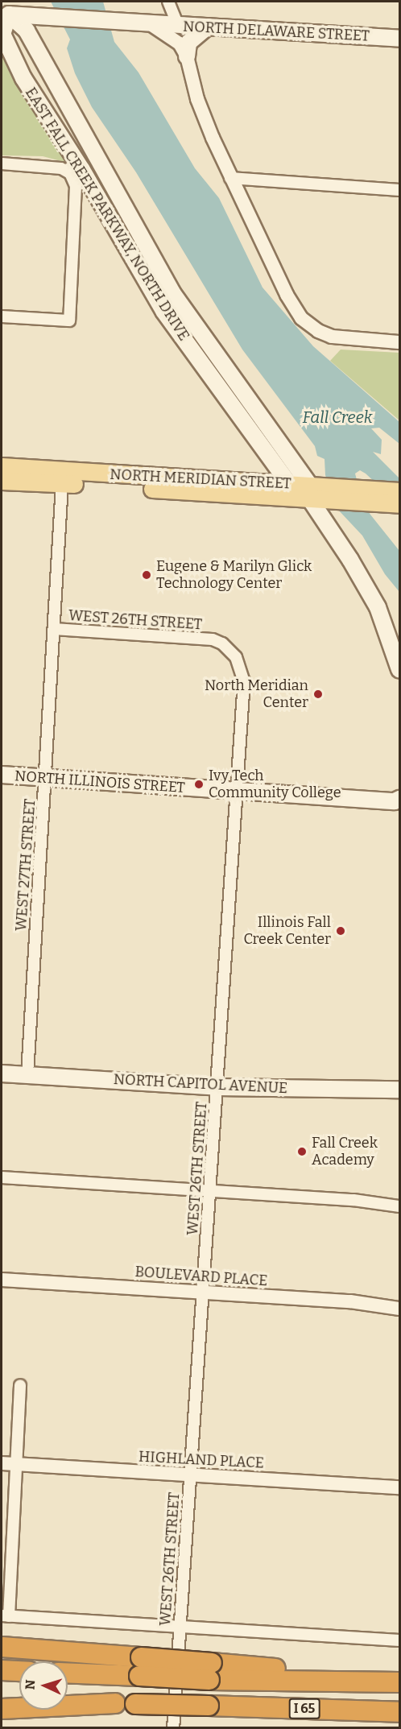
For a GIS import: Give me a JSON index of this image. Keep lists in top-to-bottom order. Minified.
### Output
{"streets":{"highway":["I 65"],"main road":["NORTH DELAWARE STREET","EAST FALL CREEK PARKWAY, NORTH DRIVE","NORTH MERIDIAN STREET","NORTH ILLINOIS STREET","NORTH CAPITOL AVENUE"],"street":["WEST 26TH STREET","WEST 27TH STREET","BOULEVARD PLACE","HIGHLAND PLACE"]},"crossings":[["NORTH DELAWARE STREET","EAST FALL CREEK PARKWAY, NORTH DRIVE"],["EAST FALL CREEK PARKWAY, NORTH DRIVE","NORTH MERIDIAN STREET"],["NORTH MERIDIAN STREET","WEST 27TH STREET"],["WEST 26TH STREET","NORTH ILLINOIS STREET"],["WEST 26TH STREET","WEST 27TH STREET"],["WEST 26TH STREET","NORTH CAPITOL AVENUE"],["WEST 26TH STREET","BOULEVARD PLACE"],["WEST 26TH STREET","HIGHLAND PLACE"],["NORTH ILLINOIS STREET","WEST 27TH STREET"],["WEST 27TH STREET","NORTH CAPITOL AVENUE"]],"water":["Fall Creek"],"places":["Eugene & Marilyn Glick Technology Center","North Meridian Center","Ivy Tech Community College","Illinois Fall Creek Center","Fall Creek Academy"],"north":"left"}
